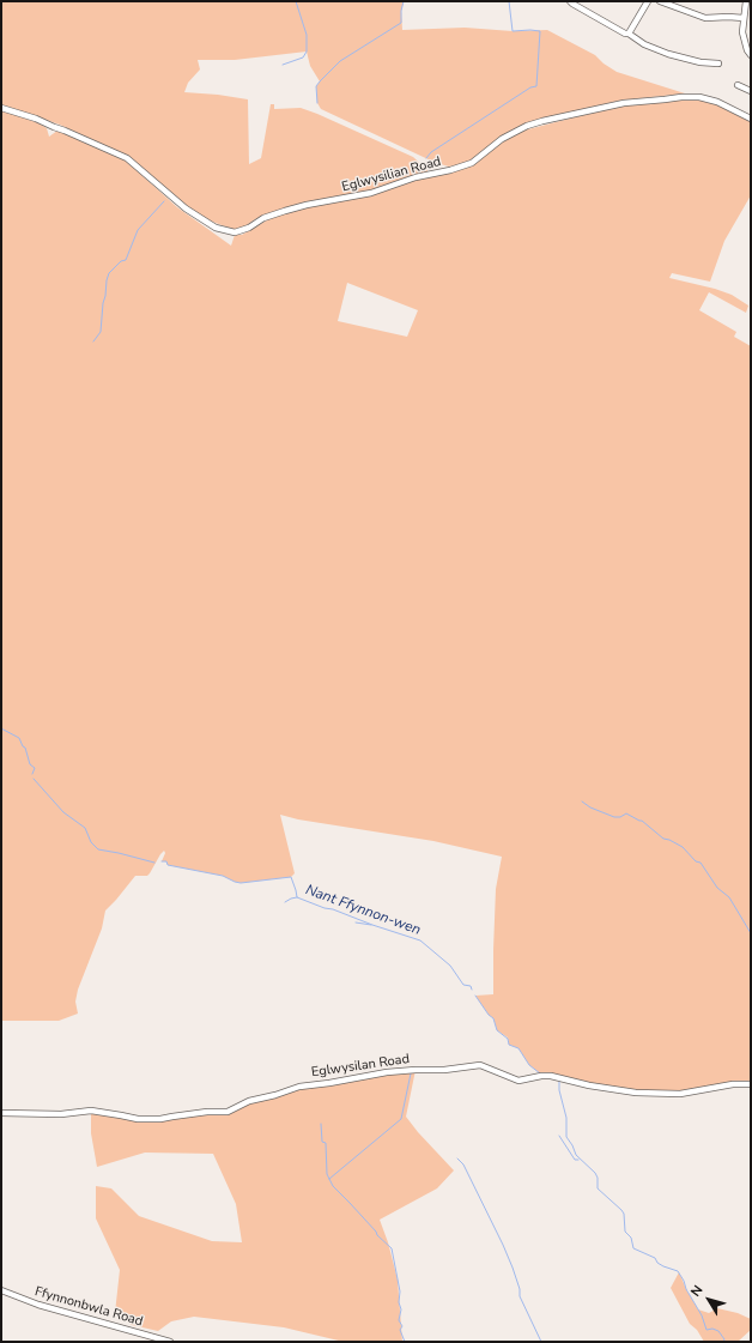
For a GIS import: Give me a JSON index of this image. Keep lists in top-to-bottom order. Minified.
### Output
{"streets":{"street":["Eglwysilian Road","Eglwysilan Road","Ffynnonbwla Road"]},"water":["Nant Ffynnon-wen"],"north":"top left"}
